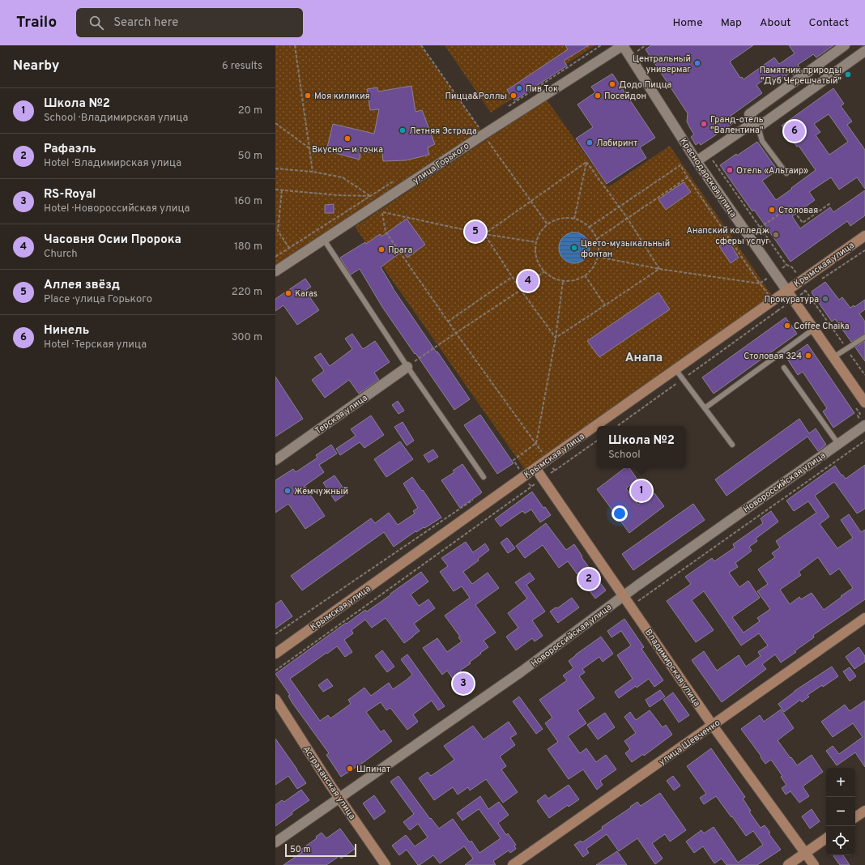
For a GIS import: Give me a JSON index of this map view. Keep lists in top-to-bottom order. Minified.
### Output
{"streets":{"street":["улица Горького","Краснодарская улица","Крымская улица","Терская улица","Новороссийская улица","Владимирская улица","улица Шевченко","Астраханская улица"]},"crossings":[["улица Горького","Краснодарская улица"],["Краснодарская улица","Крымская улица"],["Крымская улица","Владимирская улица"],["Новороссийская улица","Владимирская улица"],["Новороссийская улица","Астраханская улица"],["Владимирская улица","улица Шевченко"]],"districts":["Анапа"],"places":["Центральный универмаг","Памятник природы \"Дуб Черешчатый\"","Додо Пицца","Пив Ток","Моя киликия","Пицца&Роллы","Посейдон","Гранд-отель \"Валентина\"","Летняя Эстрада","Вкусно — и точка","Лабиринт","Отель «Альтаир»","Столовая","Анапский колледж сферы услуг","Цвето-музыкальный фонтан","Прага","Karas","Прокуратура","Coffee Chaika","Столовая 324","Жемчужный","Шпинат"],"scale_bar":"50 m","page":{"header":"Trailo","search":"Search here","nav":["Home","Map","About","Contact"],"heading":["Nearby","6 results"],"list":[{"mark":"1","name":"Школа №2","note":"School · Владимирская улица","value":"20 m"},{"mark":"2","name":"Рафаэль","note":"Hotel · Владимирская улица","value":"50 m"},{"mark":"3","name":"RS-Royal","note":"Hotel · Новороссийская улица","value":"160 m"},{"mark":"4","name":"Часовня Осии Пророка","note":"Church","value":"180 m"},{"mark":"5","name":"Аллея звёзд","note":"Place · улица Горького","value":"220 m"},{"mark":"6","name":"Нинель","note":"Hotel · Терская улица","value":"300 m"}],"pins":["6","5","4","1","2","3"],"popup":["Школа №2","School"],"map_buttons":["+","−"],"scale":"50 m"}}
